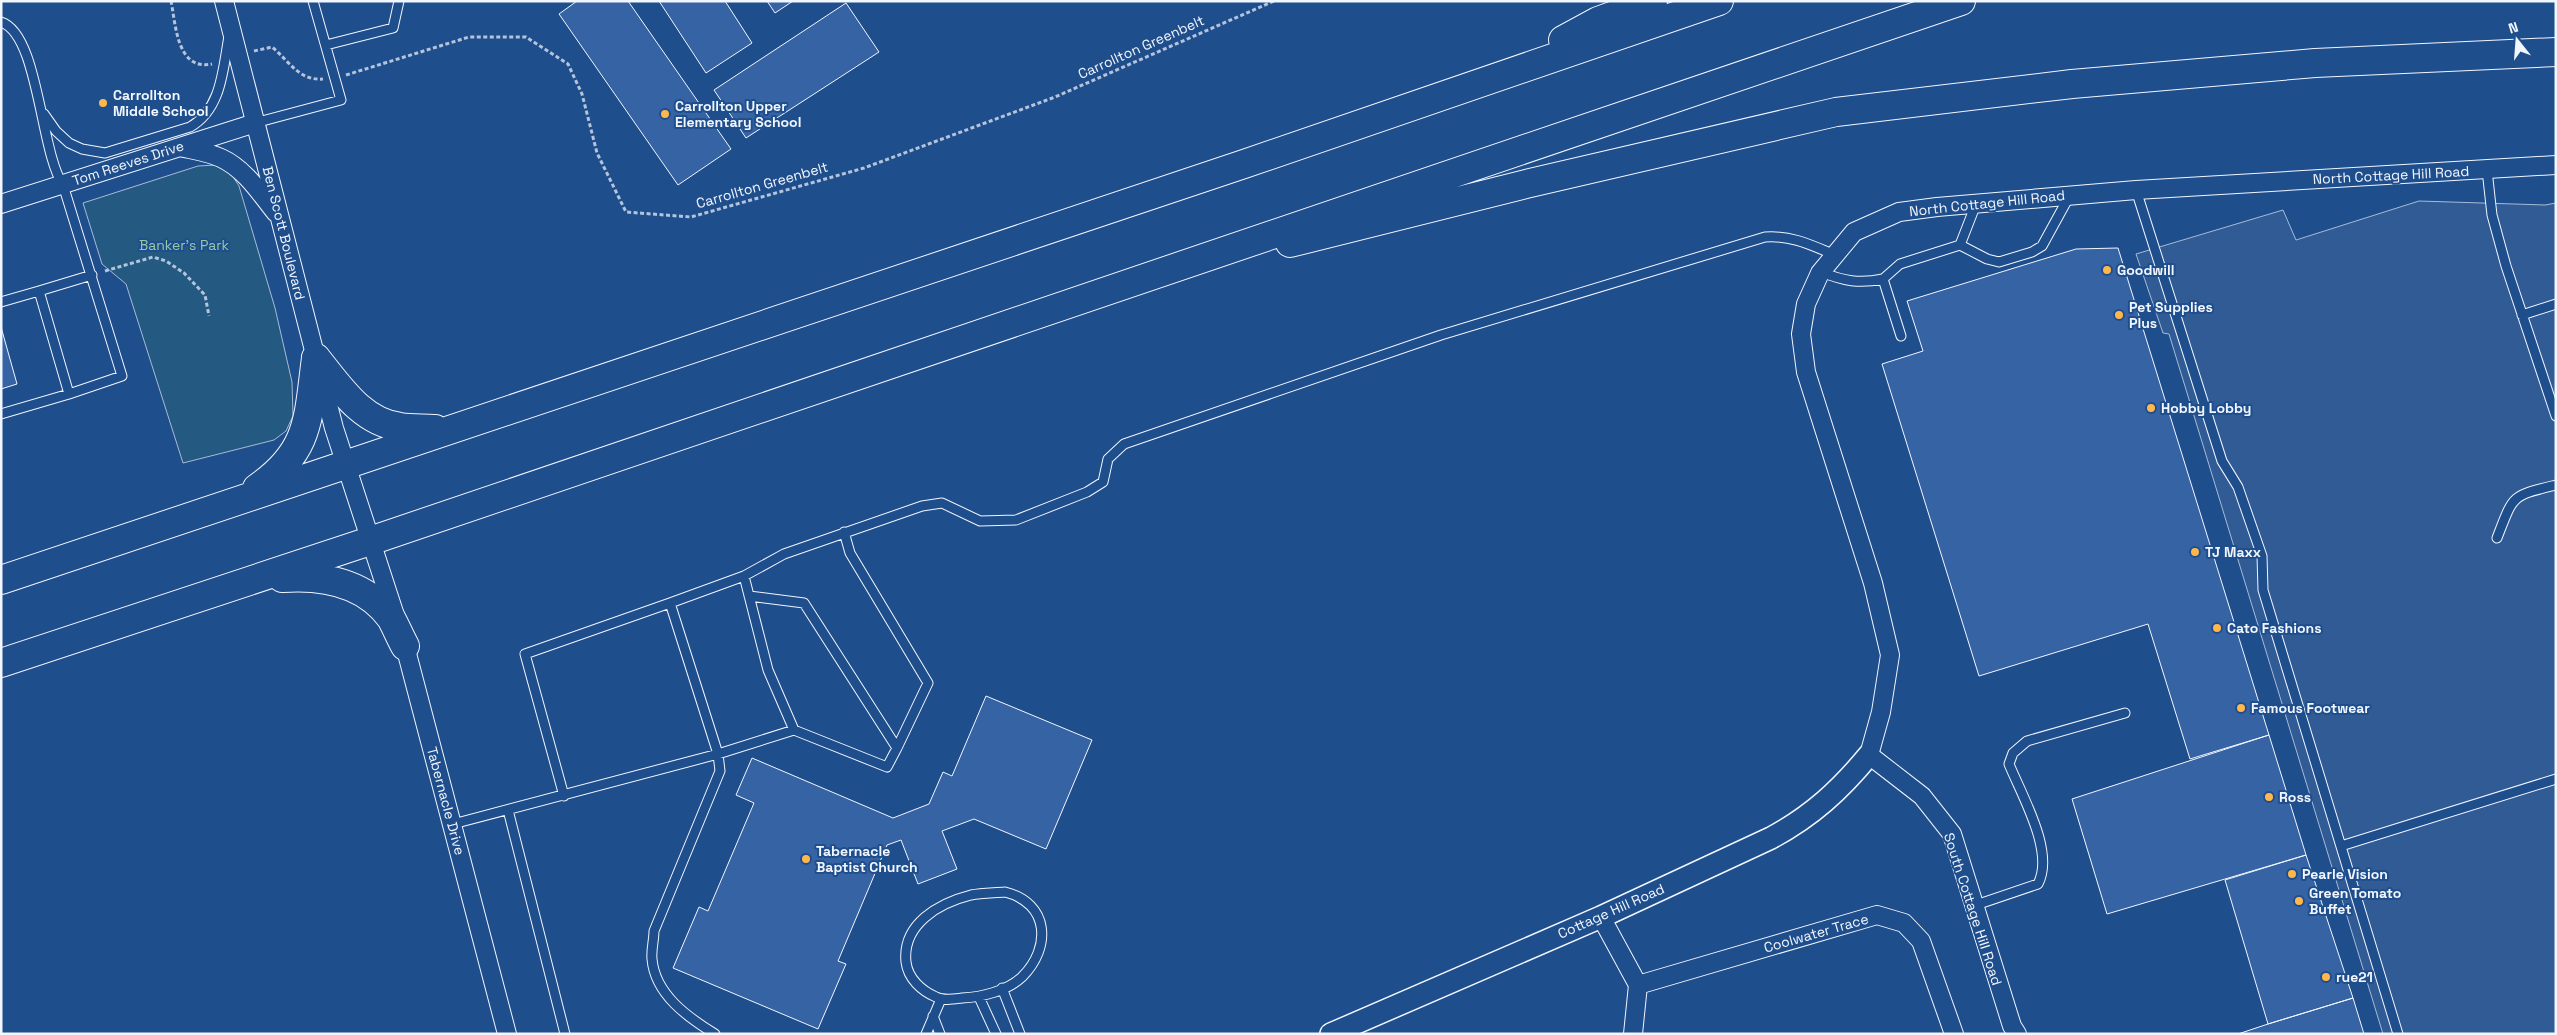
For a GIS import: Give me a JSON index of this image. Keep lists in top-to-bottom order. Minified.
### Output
{"streets":{"street":["Tom Reeves Drive","North Cottage Hill Road","Ben Scott Boulevard","Tabernacle Drive","South Cottage Hill Road","Cottage Hill Road","Coolwater Trace"],"path":["Carrollton Greenbelt"]},"crossings":[["Tom Reeves Drive","Ben Scott Boulevard"],["North Cottage Hill Road","South Cottage Hill Road"],["North Cottage Hill Road","Cottage Hill Road"],["Ben Scott Boulevard","Tabernacle Drive"],["South Cottage Hill Road","Cottage Hill Road"]],"parks":["Banker's Park"],"places":["Carrollton Middle School","Carrollton Upper Elementary School","Goodwill","Pet Supplies Plus","Hobby Lobby","TJ Maxx","Cato Fashions","Famous Footwear","Ross","Tabernacle Baptist Church","Pearle Vision","Green Tomato Buffet","rue21"],"north":"top"}
